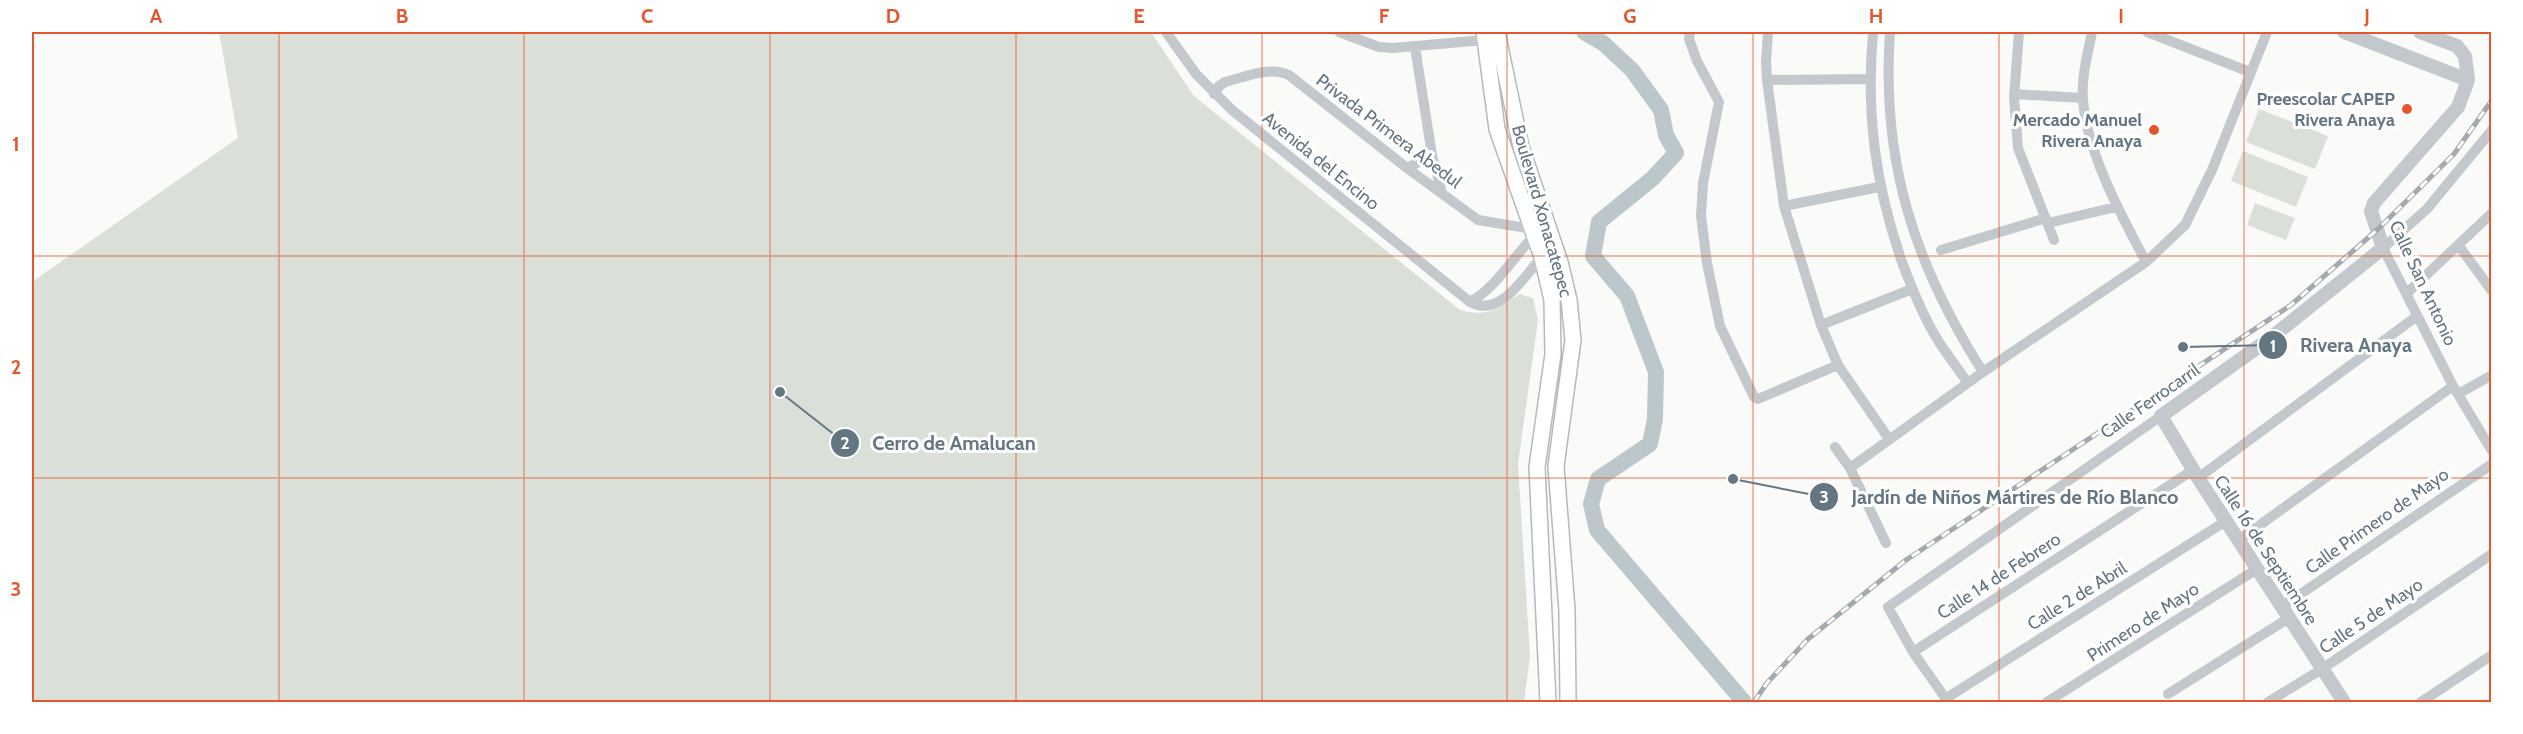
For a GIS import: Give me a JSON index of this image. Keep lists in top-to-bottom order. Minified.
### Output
{"streets":{"main road":["Boulevard Xonacatepec"],"street":["Privada Primera Abedul","Avenida del Encino","Calle San Antonio","Calle Ferrocarril","Calle Primero de Mayo","Calle 16 de Septiembre","Calle 14 de Febrero","Calle 2 de Abril","Calle 5 de Mayo","Primero de Mayo"]},"crossings":[["Privada Primera Abedul","Avenida del Encino"],["Privada Primera Abedul","Boulevard Xonacatepec"],["Calle San Antonio","Calle Ferrocarril"],["Calle San Antonio","Calle 14 de Febrero"],["Calle Ferrocarril","Calle 16 de Septiembre"],["Calle Ferrocarril","Calle 14 de Febrero"],["Calle Primero de Mayo","Calle 16 de Septiembre"],["Calle 16 de Septiembre","Calle 14 de Febrero"],["Calle 16 de Septiembre","Calle 2 de Abril"],["Calle 16 de Septiembre","Calle 5 de Mayo"],["Calle 16 de Septiembre","Primero de Mayo"]],"places":["Preescolar CAPEP Rivera Anaya","Mercado Manuel Rivera Anaya","Rivera Anaya","Cerro de Amalucan","Jardín de Niños Mártires de Río Blanco"],"grid":{"columns":["A","B","C","D","E","F","G","H","I","J"],"rows":["1","2","3"]}}
